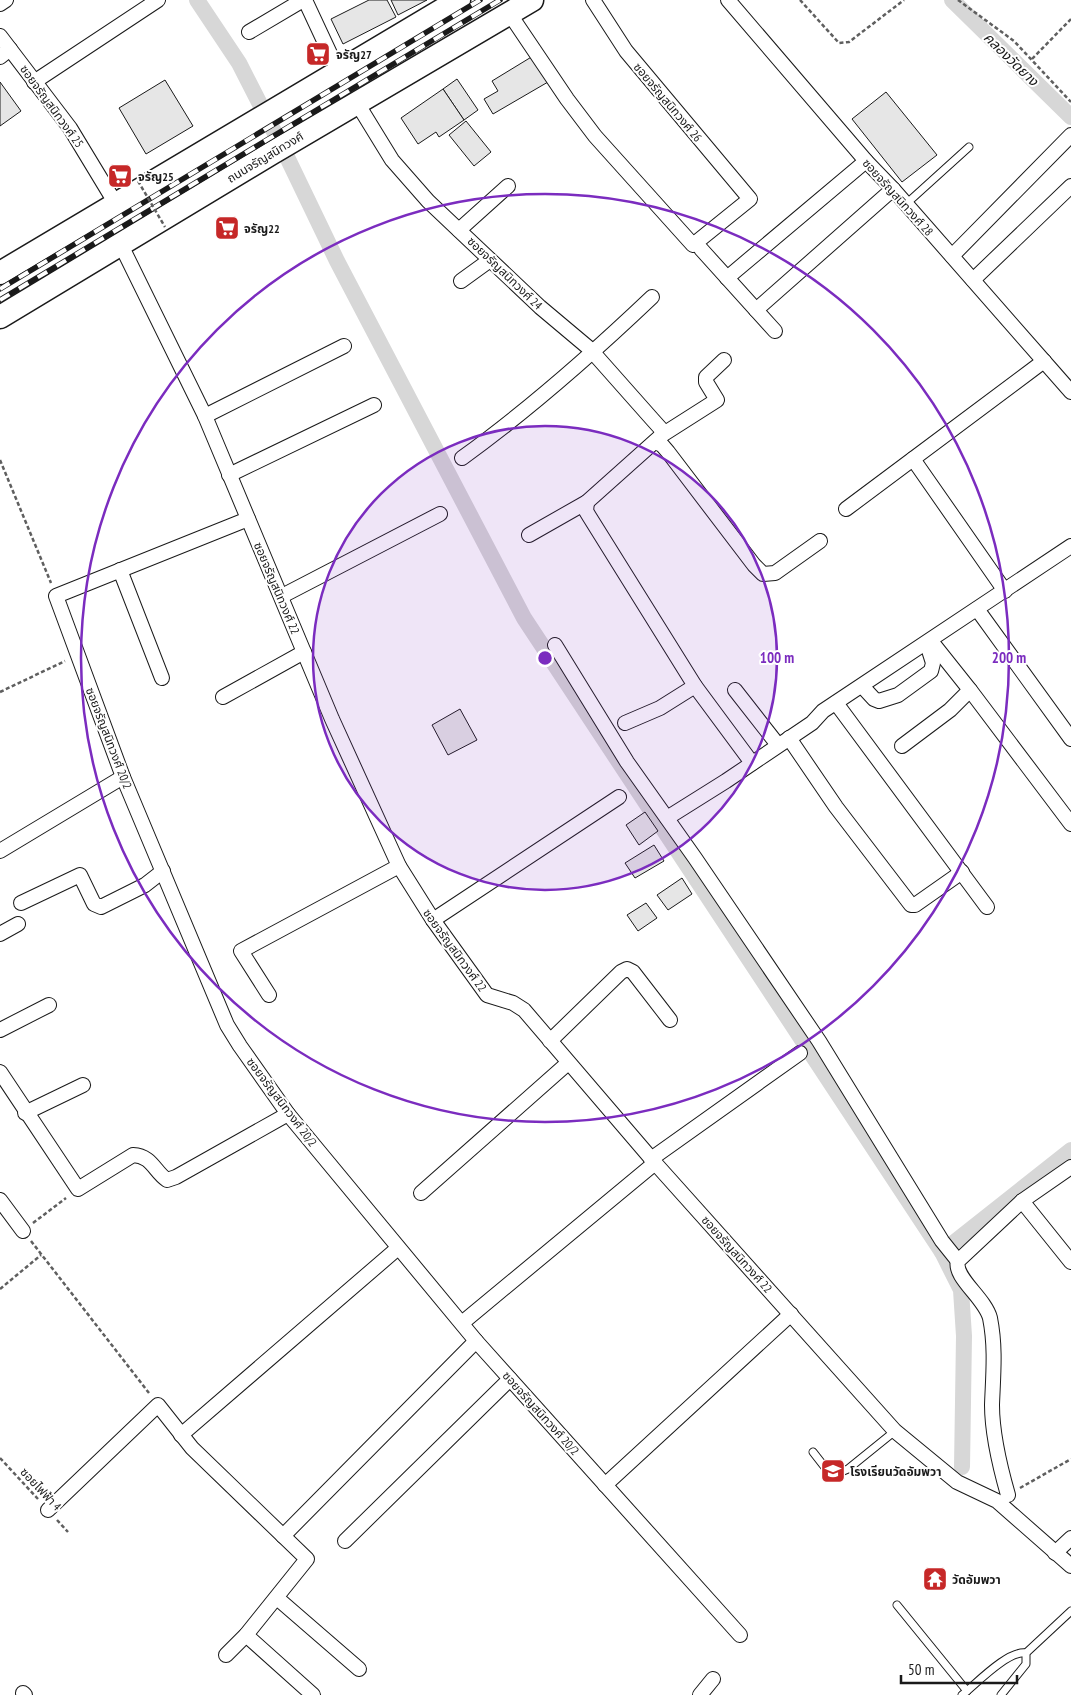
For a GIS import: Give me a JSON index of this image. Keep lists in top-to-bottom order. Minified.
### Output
{"streets":{"main road":["ถนนจรัญสนิทวงศ์"],"street":["ซอยจรัญสนิทวงศ์ 26","ซอยจรัญสนิทวงศ์ 25","ซอยจรัญสนิทวงศ์ 28","ซอยจรัญสนิทวงศ์ 24","ซอยจรัญสนิทวงศ์ 22","ซอยจรัญสนิทวงศ์ 20/2"],"path":["ซอยไฟฟ้า 4"]},"crossings":[["ซอยจรัญสนิทวงศ์ 26","ถนนจรัญสนิทวงศ์"],["ถนนจรัญสนิทวงศ์","ซอยจรัญสนิทวงศ์ 24"],["ถนนจรัญสนิทวงศ์","ซอยจรัญสนิทวงศ์ 22"]],"water":["คลองวัดยาง"],"places":{"supermarket":["จรัญ27","จรัญ25","จรัญ22"],"school or university":["โรงเรียนวัดอัมพวา"],"temple":["วัดอัมพวา"]},"scale_bar":"50 m","rings":["100 m","200 m"]}
